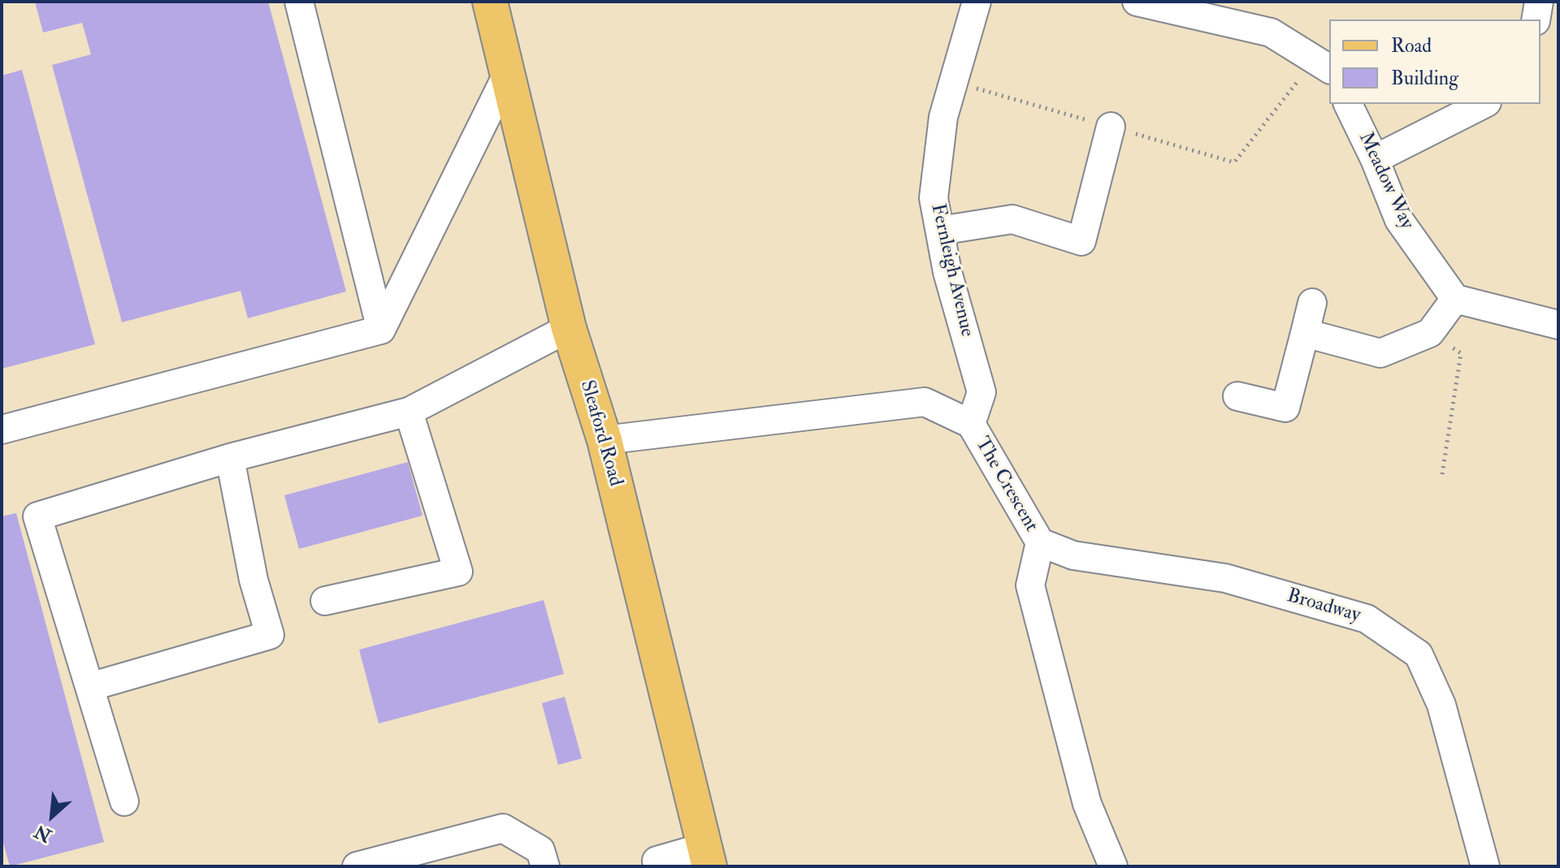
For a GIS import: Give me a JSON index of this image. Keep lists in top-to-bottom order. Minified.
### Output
{"streets":{"main road":["Sleaford Road"],"street":["Meadow Way","Fernleigh Avenue","The Crescent","Broadway"]},"crossings":[["Fernleigh Avenue","The Crescent"],["Sleaford Road","The Crescent"],["The Crescent","Broadway"]],"legend":["Road","Building"],"north":"bottom left"}
